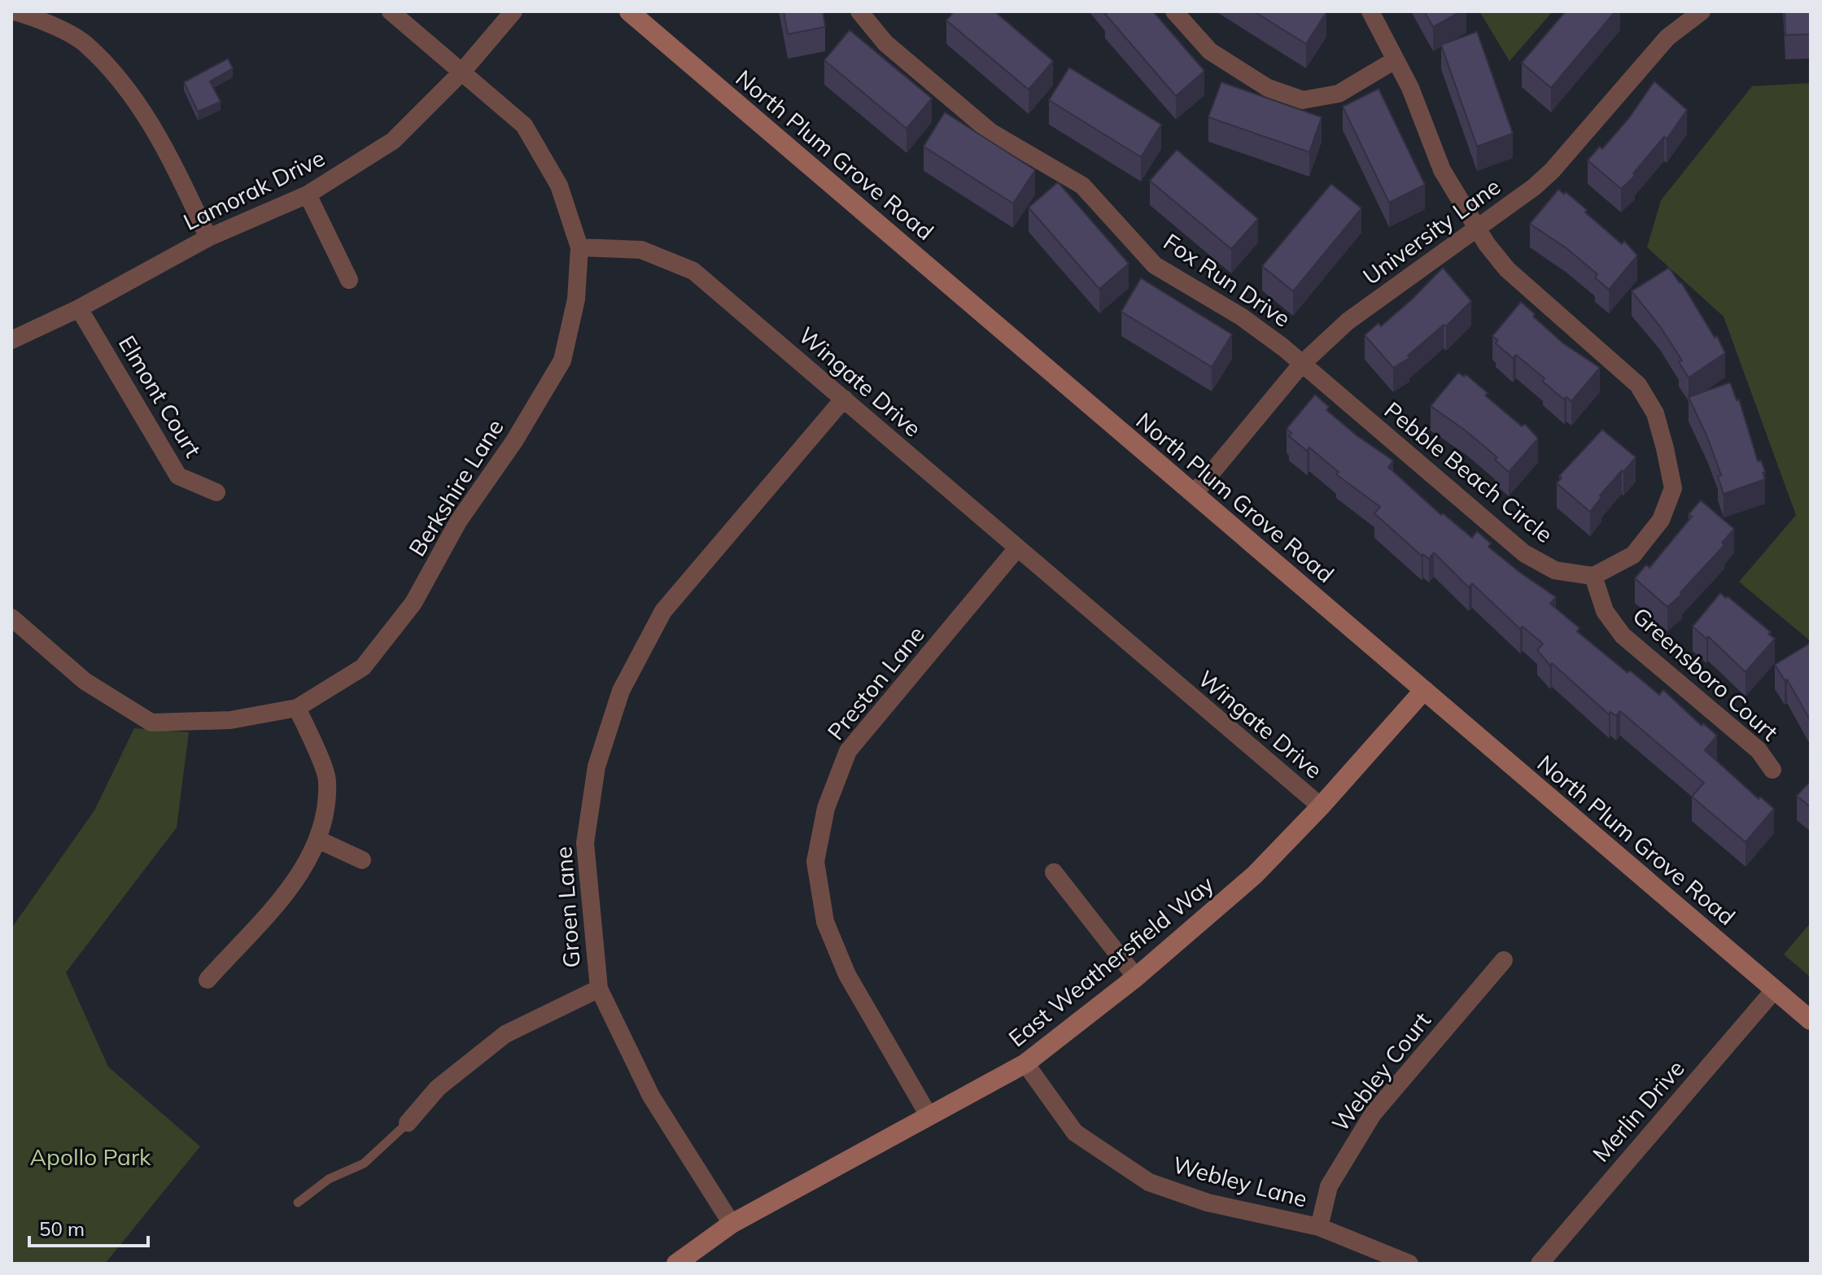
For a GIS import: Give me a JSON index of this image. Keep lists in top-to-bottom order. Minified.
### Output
{"streets":{"street":["North Plum Grove Road","Lamorak Drive","University Lane","Fox Run Drive","Wingate Drive","Elmont Court","Pebble Beach Circle","Berkshire Lane","Greensboro Court","Preston Lane","Groen Lane","East Weathersfield Way","Webley Court","Merlin Drive","Webley Lane"]},"crossings":[["North Plum Grove Road","University Lane"],["North Plum Grove Road","East Weathersfield Way"],["North Plum Grove Road","Merlin Drive"],["Lamorak Drive","Elmont Court"],["University Lane","Fox Run Drive"],["University Lane","Pebble Beach Circle"],["Fox Run Drive","Pebble Beach Circle"],["Wingate Drive","Berkshire Lane"],["Wingate Drive","Preston Lane"],["Wingate Drive","Groen Lane"],["Wingate Drive","East Weathersfield Way"],["Pebble Beach Circle","Greensboro Court"],["Preston Lane","East Weathersfield Way"],["Groen Lane","East Weathersfield Way"],["East Weathersfield Way","Webley Lane"],["Webley Court","Webley Lane"]],"parks":["Apollo Park"],"scale_bar":"50 m"}
